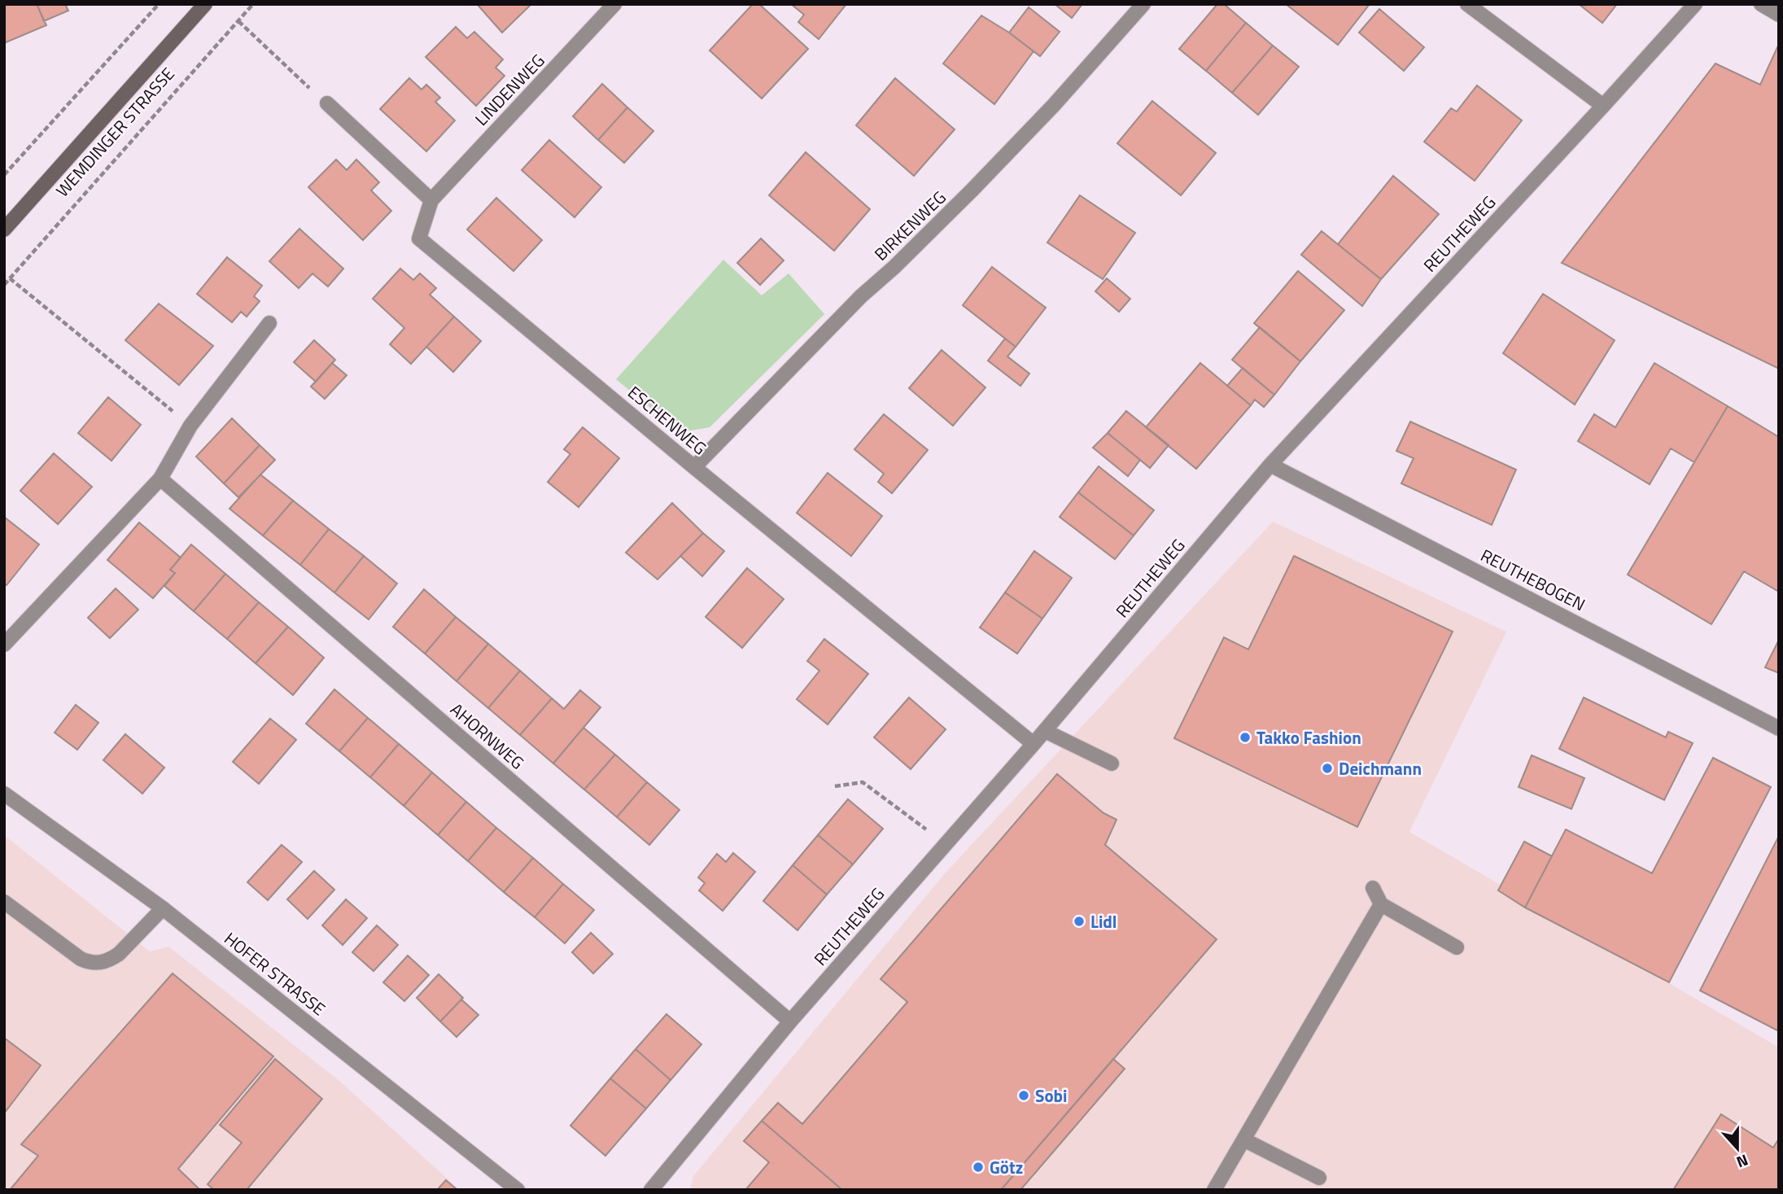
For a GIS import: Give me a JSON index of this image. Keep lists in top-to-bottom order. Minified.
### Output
{"streets":{"main road":["WEMDINGER STRASSE"],"street":["LINDENWEG","BIRKENWEG","REUTHEWEG","ESCHENWEG","REUTHEBOGEN","AHORNWEG","HOFER STRASSE"]},"crossings":[["LINDENWEG","ESCHENWEG"],["BIRKENWEG","ESCHENWEG"],["REUTHEWEG","ESCHENWEG"],["REUTHEWEG","REUTHEBOGEN"],["REUTHEWEG","AHORNWEG"]],"places":["Takko Fashion","Deichmann","Lidl","Sobi","Götz"],"north":"bottom"}
